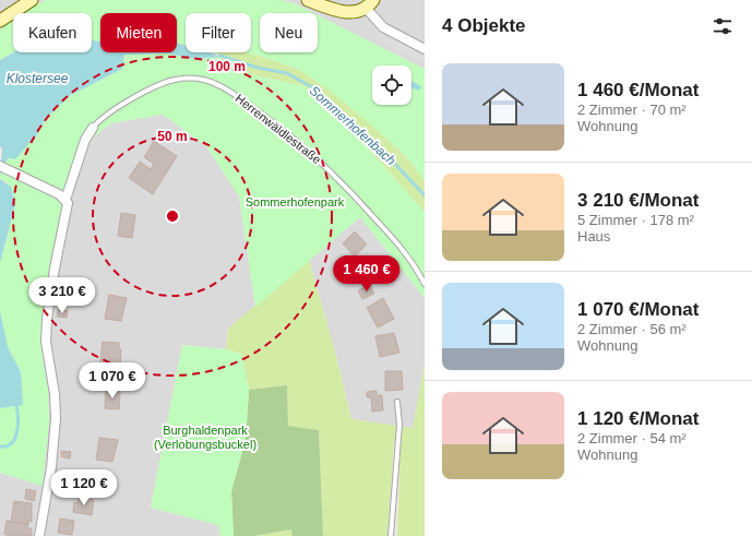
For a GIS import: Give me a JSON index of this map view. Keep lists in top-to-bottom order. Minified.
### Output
{"streets":{"street":["Herrenwäldlestraße"]},"water":["Klostersee","Sommerhofenbach"],"parks":["Sommerhofenpark","Burghaldenpark (Verlobungsbuckel)"],"page":{"heading":"4 Objekte","chip":["Kaufen","Mieten","Filter","Neu"],"list":[{"name":"1 460 €/Monat","note":"2 Zimmer · 70 m² · Wohnung"},{"name":"3 210 €/Monat","note":"5 Zimmer · 178 m² · Haus"},{"name":"1 070 €/Monat","note":"2 Zimmer · 56 m² · Wohnung"},{"name":"1 120 €/Monat","note":"2 Zimmer · 54 m² · Wohnung"}],"price":["1 460 €","3 210 €","1 070 €","1 120 €"]},"rings":["100 m","50 m"]}
